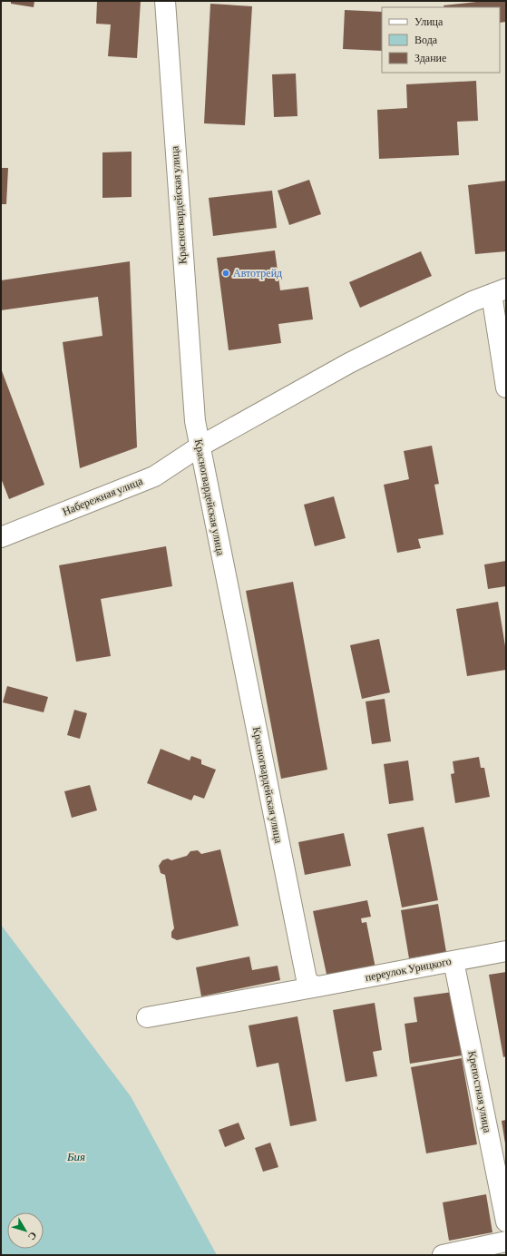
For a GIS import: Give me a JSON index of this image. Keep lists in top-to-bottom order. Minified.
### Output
{"streets":{"street":["Красногвардейская улица","Набережная улица","переулок Урицкого","Крепостная улица"]},"crossings":[["Красногвардейская улица","Набережная улица"],["Красногвардейская улица","переулок Урицкого"],["переулок Урицкого","Крепостная улица"]],"water":["Бия"],"places":["Автотрейд"],"legend":["Улица","Вода","Здание"],"north":"bottom right"}
